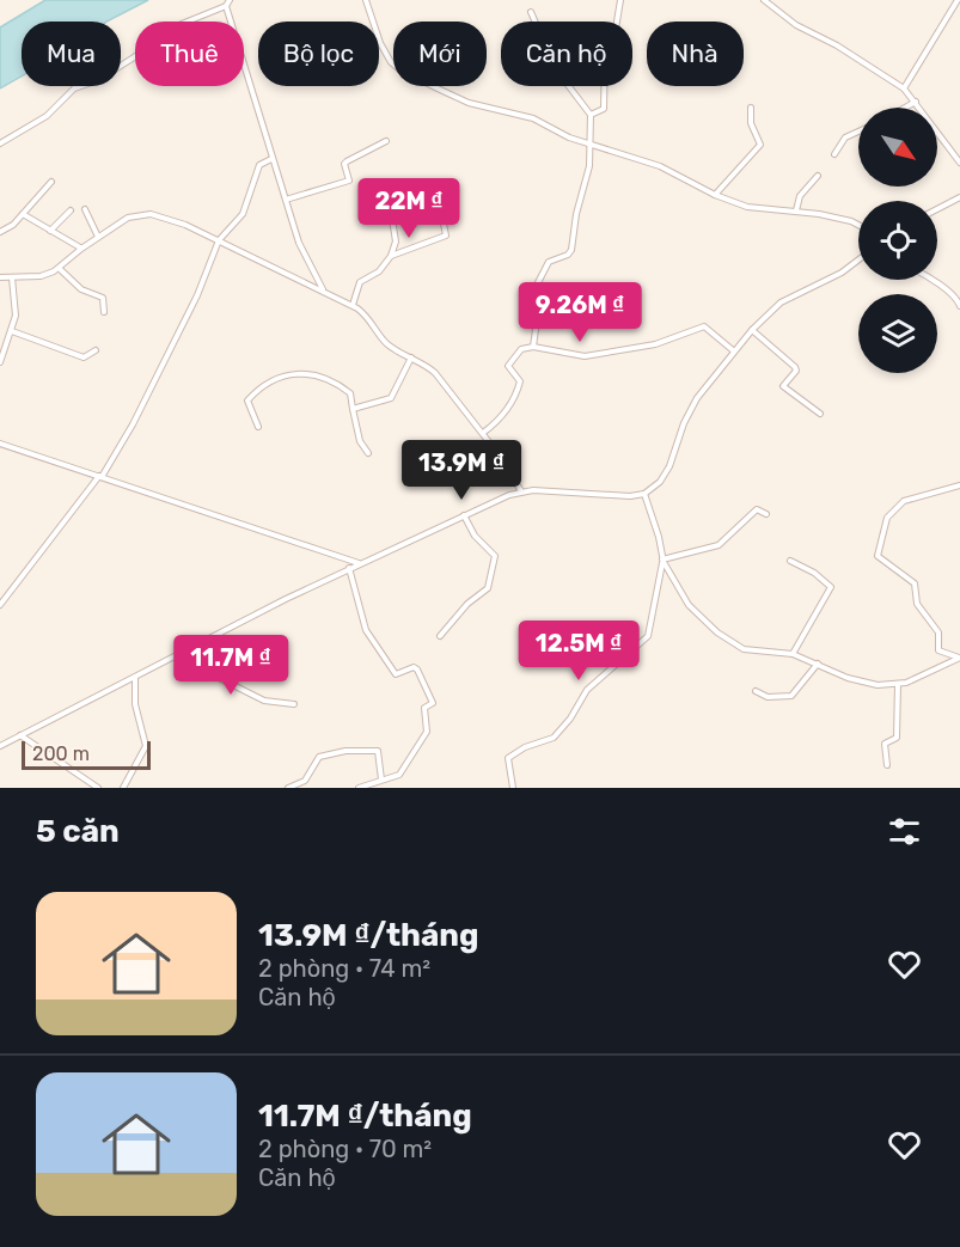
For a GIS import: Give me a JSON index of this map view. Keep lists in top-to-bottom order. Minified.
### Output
{"scale_bar":"200 m","north":"bottom right","page":{"chip":["Mua","Thuê","Bộ lọc","Mới","Căn hộ","Nhà"],"price":["22M ₫","9.26M ₫","13.9M ₫","12.5M ₫","11.7M ₫"],"scale":"200 m","heading":"5 căn","list":[{"name":"13.9M ₫/tháng","note":"2 phòng · 74 m² · Căn hộ"},{"name":"11.7M ₫/tháng","note":"2 phòng · 70 m² · Căn hộ"}]}}
